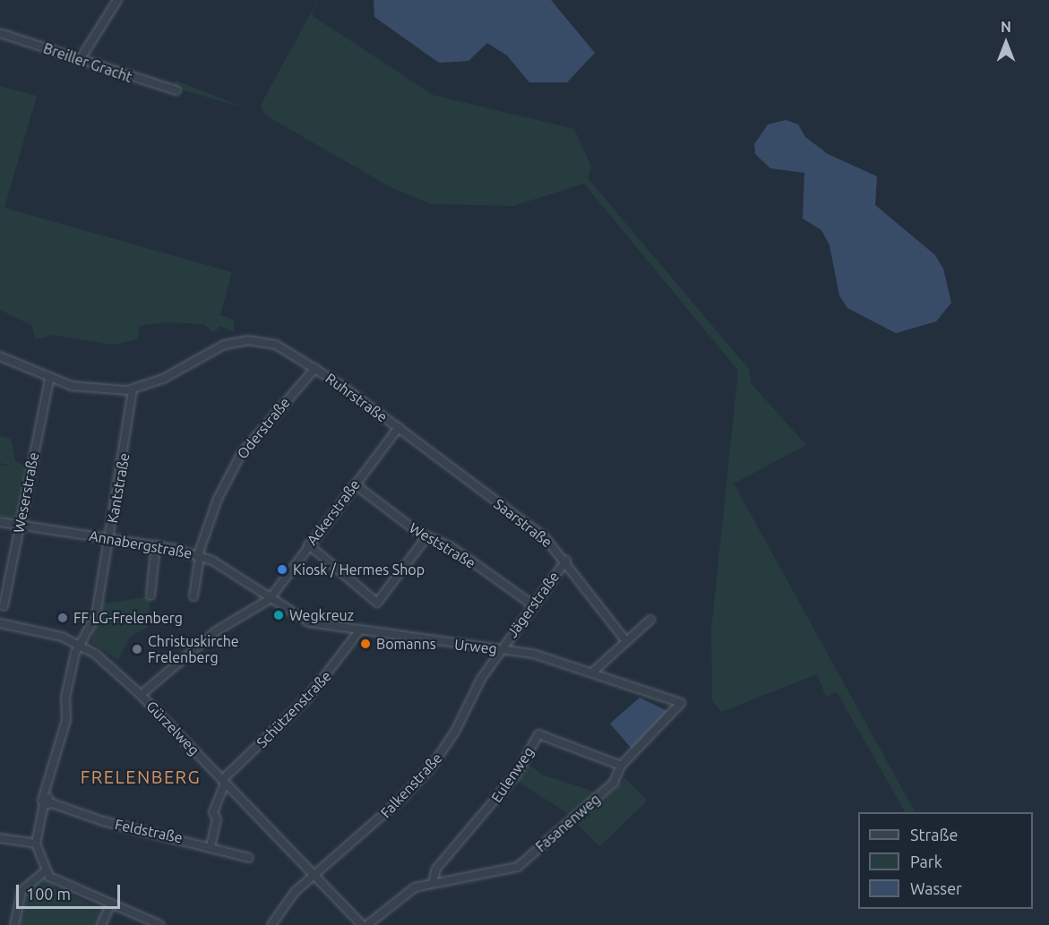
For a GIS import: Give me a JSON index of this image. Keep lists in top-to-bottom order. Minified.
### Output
{"streets":{"street":["Breiller Gracht","Ruhrstraße","Oderstraße","Kantstraße","Weserstraße","Ackerstraße","Saarstraße","Annabergstraße","Weststraße","Jägerstraße","Urweg","Schützenstraße","Gürzelweg","Eulenweg","Falkenstraße","Fasanenweg","Feldstraße"]},"crossings":[["Ruhrstraße","Oderstraße"],["Ruhrstraße","Kantstraße"],["Ruhrstraße","Ackerstraße"],["Ruhrstraße","Saarstraße"],["Oderstraße","Annabergstraße"],["Kantstraße","Annabergstraße"],["Kantstraße","Gürzelweg"],["Kantstraße","Feldstraße"],["Weserstraße","Annabergstraße"],["Ackerstraße","Saarstraße"],["Ackerstraße","Annabergstraße"],["Ackerstraße","Weststraße"],["Ackerstraße","Urweg"],["Saarstraße","Jägerstraße"],["Annabergstraße","Urweg"],["Weststraße","Jägerstraße"],["Jägerstraße","Urweg"],["Jägerstraße","Falkenstraße"],["Urweg","Schützenstraße"],["Urweg","Falkenstraße"],["Urweg","Fasanenweg"],["Schützenstraße","Gürzelweg"],["Gürzelweg","Falkenstraße"],["Eulenweg","Fasanenweg"]],"districts":["FRELENBERG"],"places":["Kiosk / Hermes Shop","Wegkreuz","FF LG-Frelenberg","Bomanns","Christuskirche Frelenberg"],"legend":["Straße","Park","Wasser"],"scale_bar":"100 m","north":"top"}
